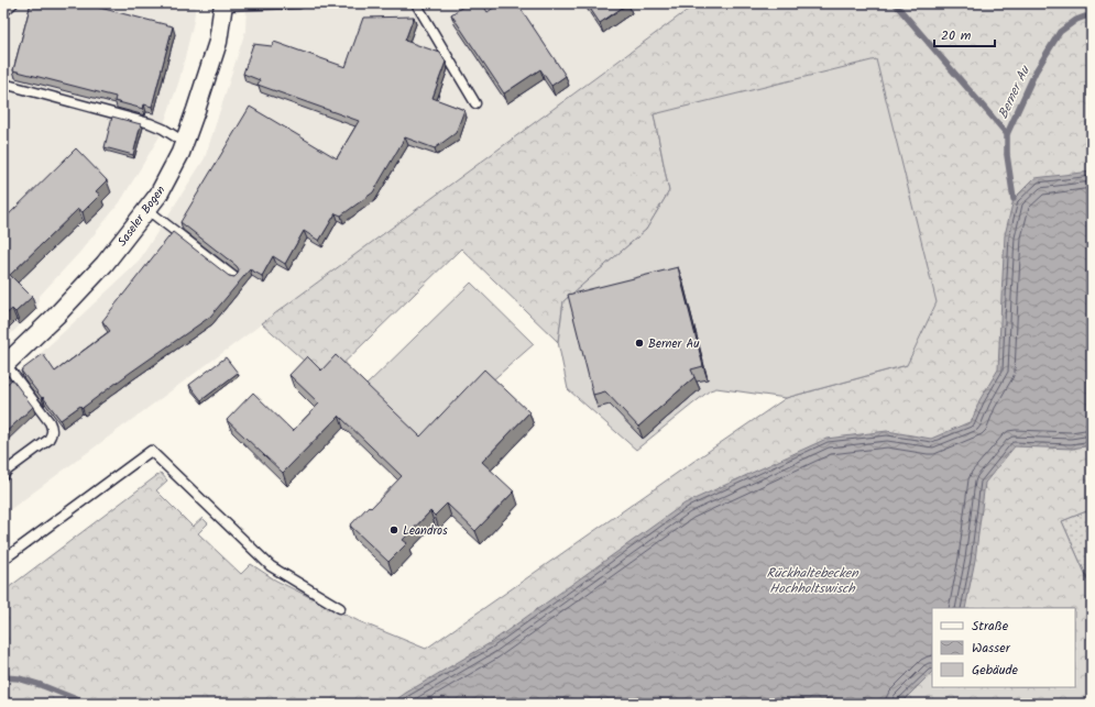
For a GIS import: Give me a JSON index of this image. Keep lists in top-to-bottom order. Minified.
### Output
{"streets":{"street":["Saseler Bogen"]},"water":["Berner Au","Rückhaltebecken Hochholtswisch"],"places":["Berner Au","Leandros"],"legend":["Straße","Wasser","Gebäude"],"scale_bar":"20 m"}
